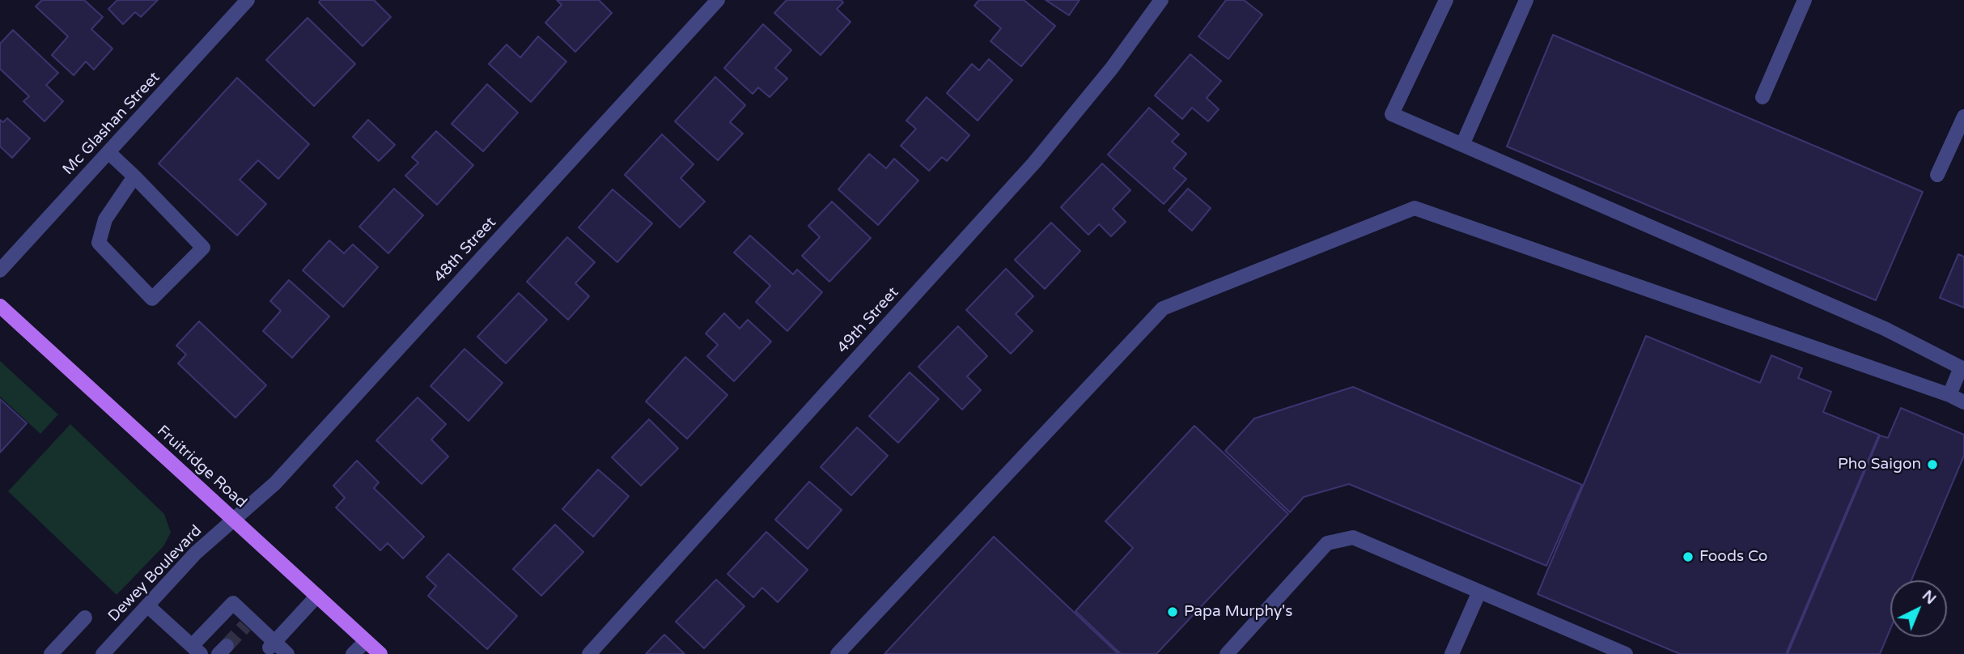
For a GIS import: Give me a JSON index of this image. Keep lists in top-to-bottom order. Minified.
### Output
{"streets":{"main road":["Fruitridge Road"],"street":["Mc Glashan Street","48th Street","49th Street","Dewey Boulevard"]},"crossings":[["48th Street","Fruitridge Road"],["48th Street","Dewey Boulevard"],["Fruitridge Road","Dewey Boulevard"]],"places":["Pho Saigon","Foods Co","Papa Murphy's"],"north":"top right"}
